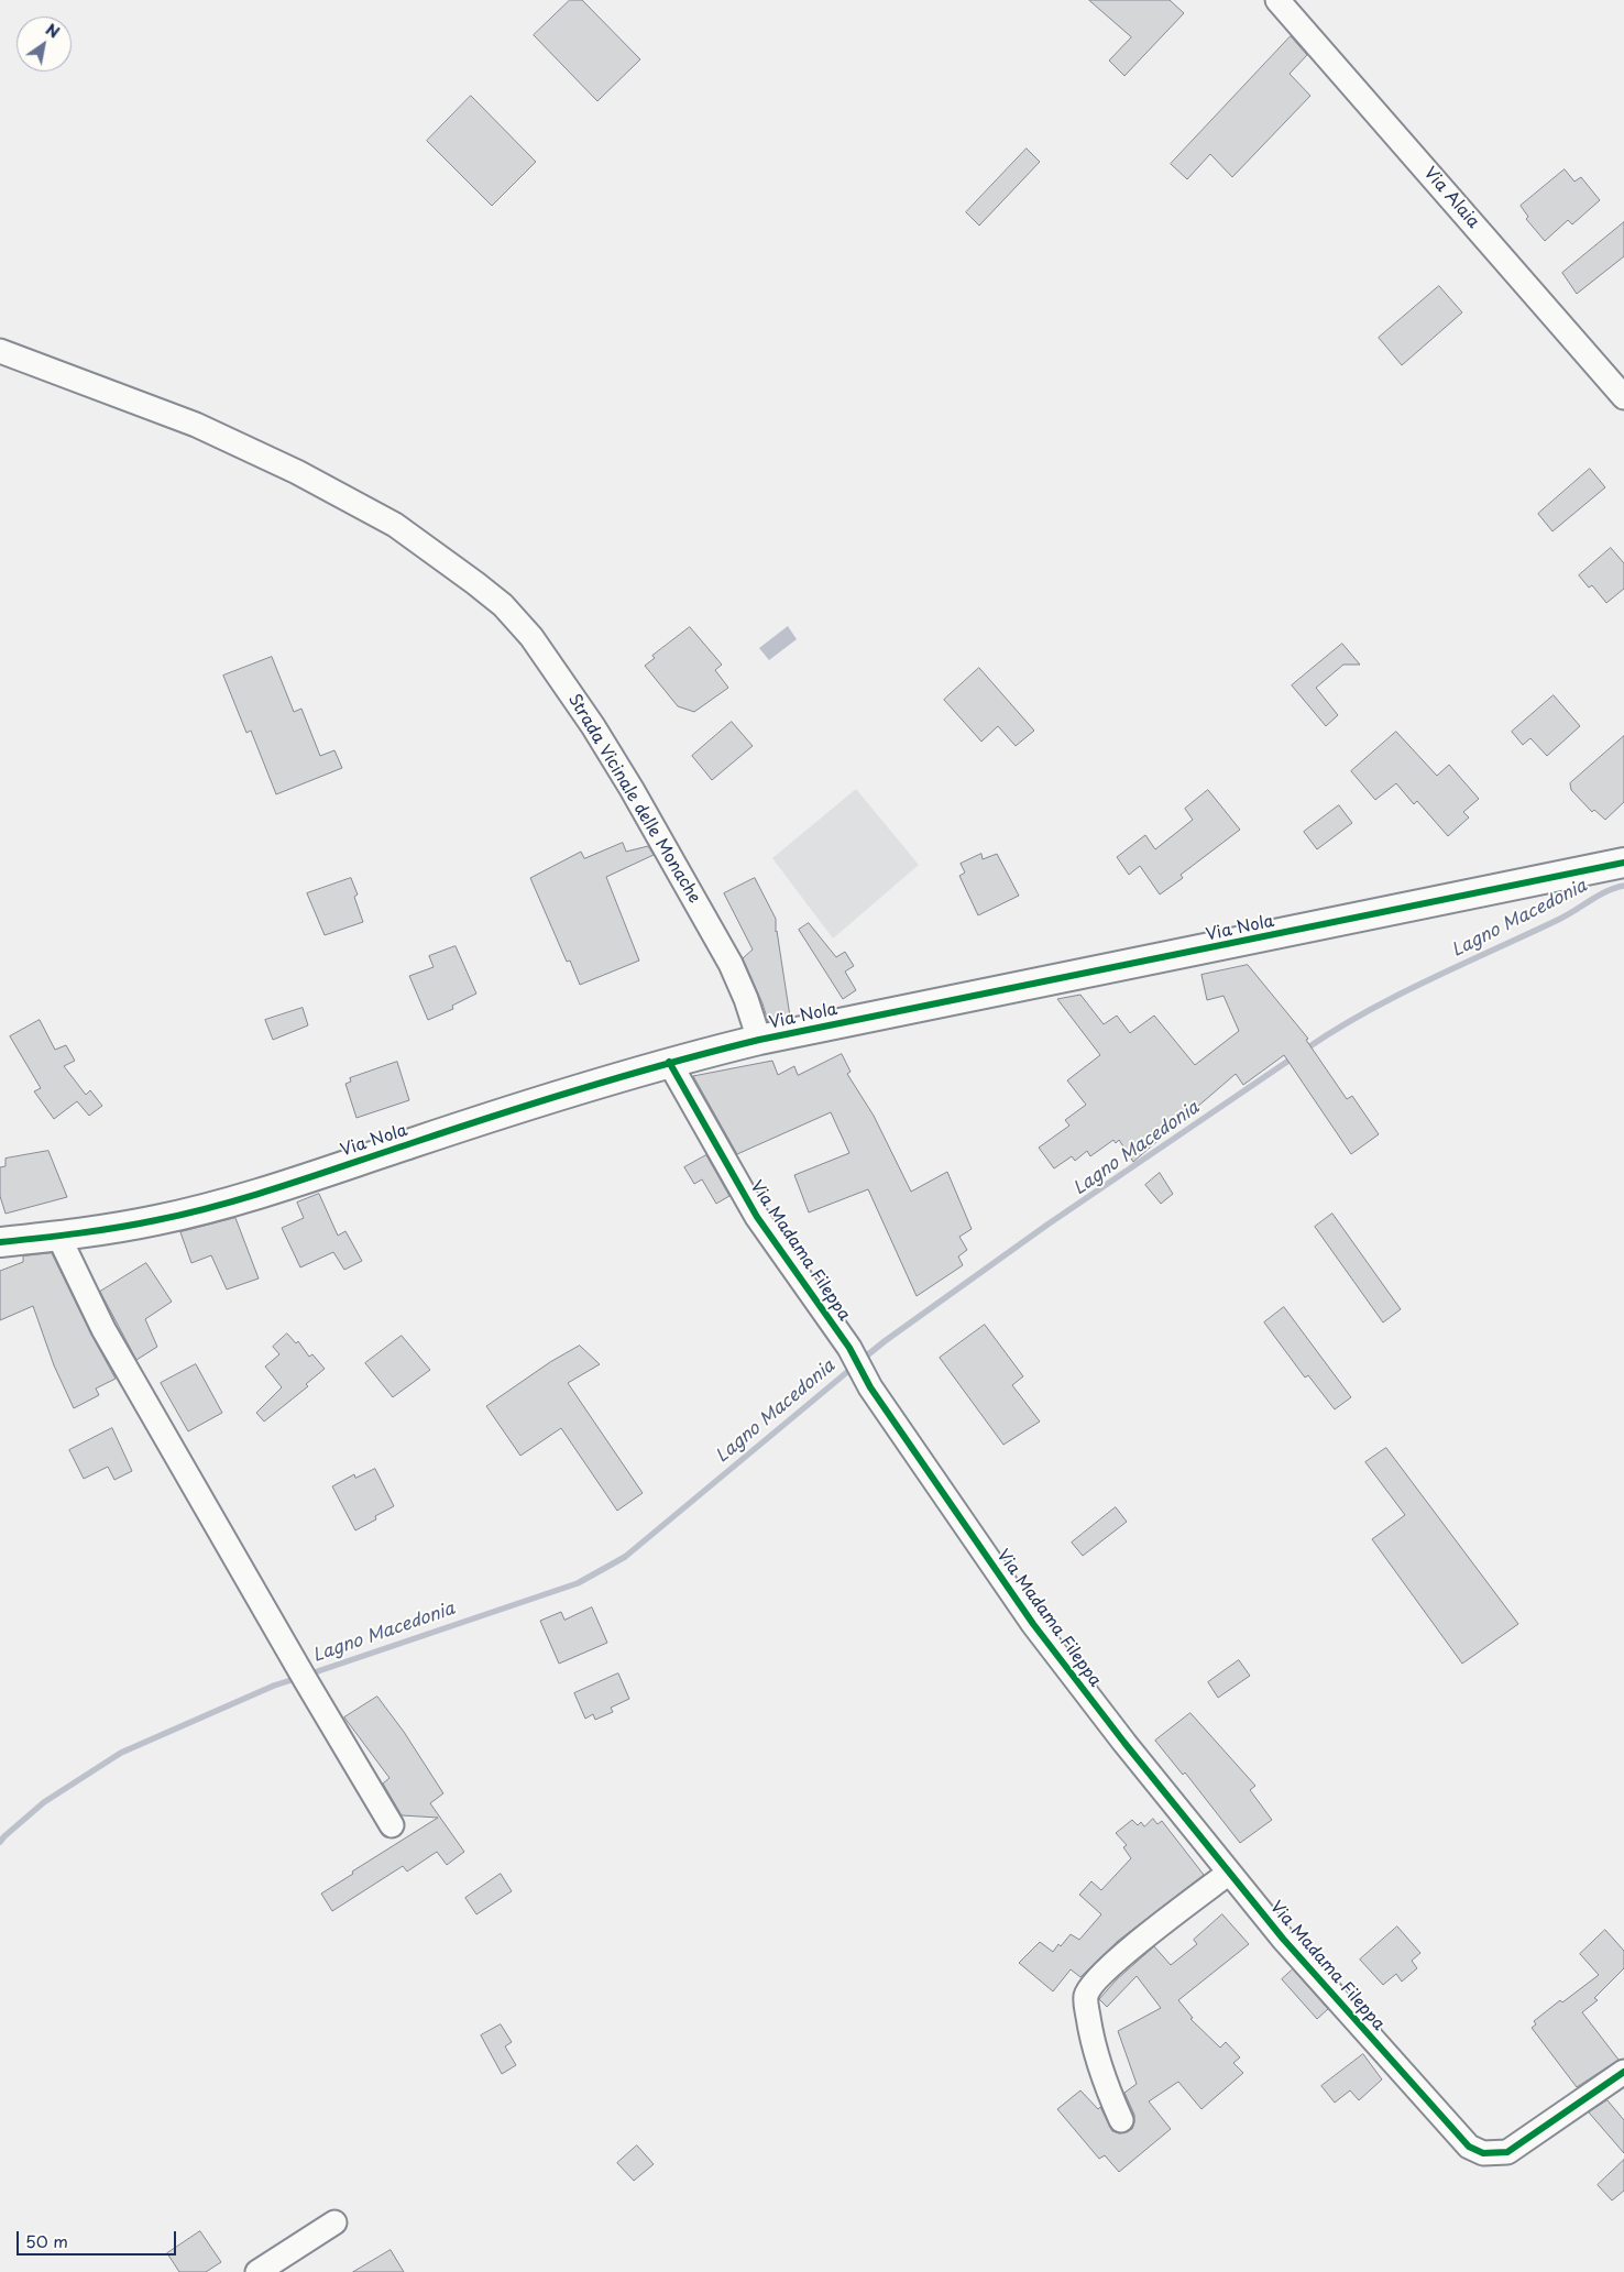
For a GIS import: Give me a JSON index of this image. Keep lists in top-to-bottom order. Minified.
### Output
{"streets":{"street":["Via Alaia","Strada Vicinale delle Monache","Via Nola","Via Madama Fileppa"]},"crossings":[["Strada Vicinale delle Monache","Via Nola"],["Via Nola","Via Madama Fileppa"]],"water":["Lagno Macedonia"],"scale_bar":"50 m","north":"top right"}
